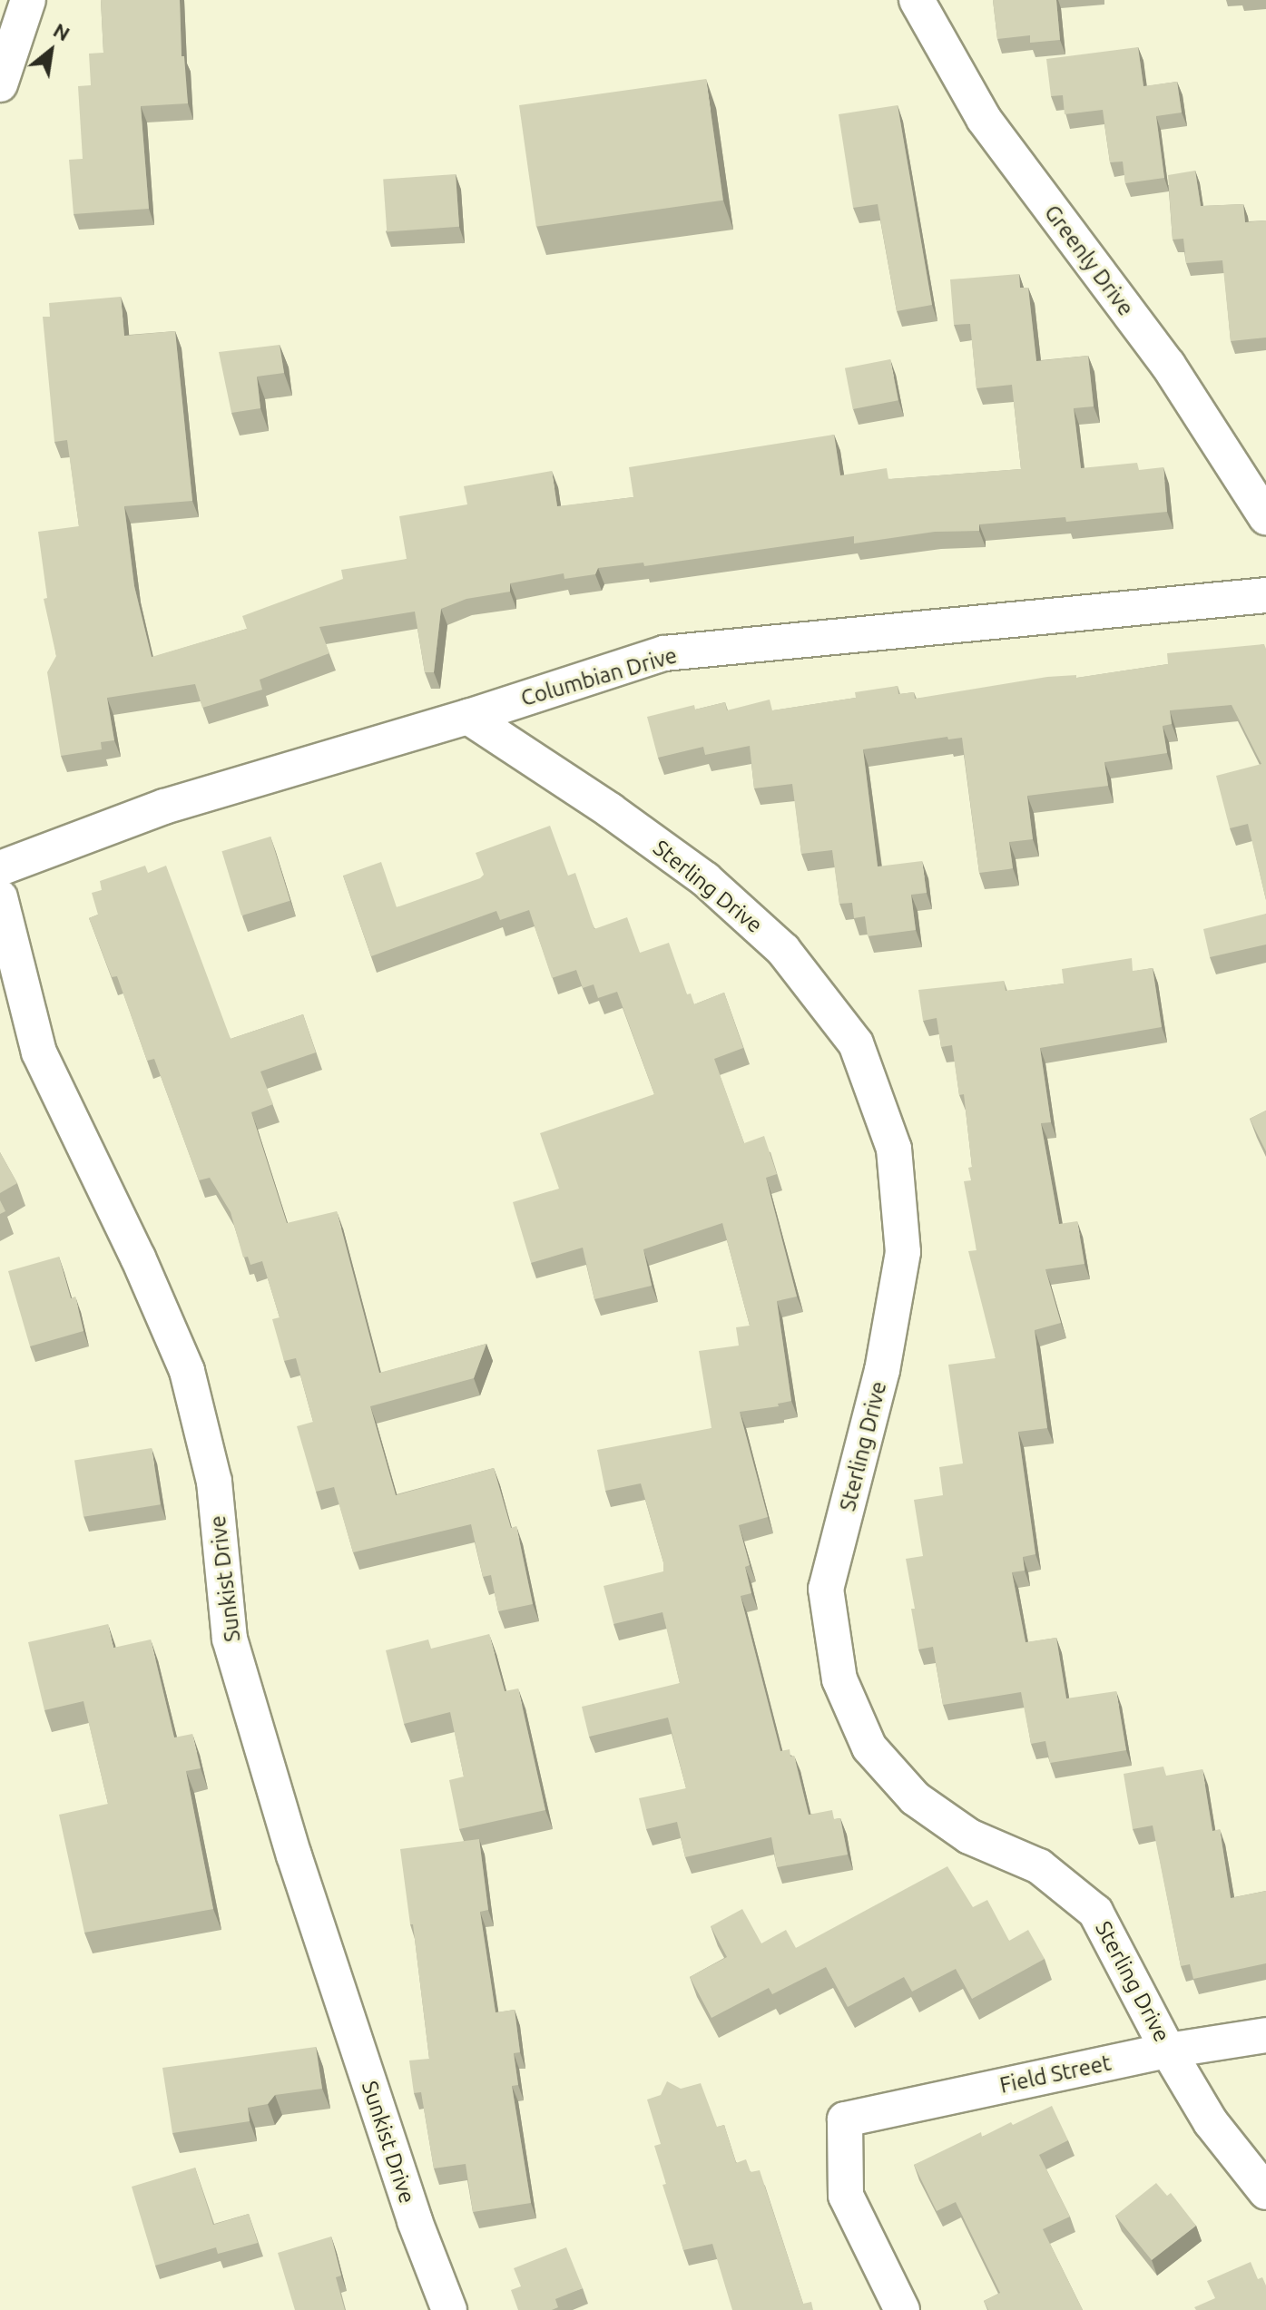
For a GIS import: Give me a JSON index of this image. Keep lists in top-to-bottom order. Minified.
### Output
{"streets":{"street":["Greenly Drive","Columbian Drive","Sterling Drive","Sunkist Drive","Field Street"]},"crossings":[["Columbian Drive","Sterling Drive"],["Sterling Drive","Field Street"]],"north":"top right"}
